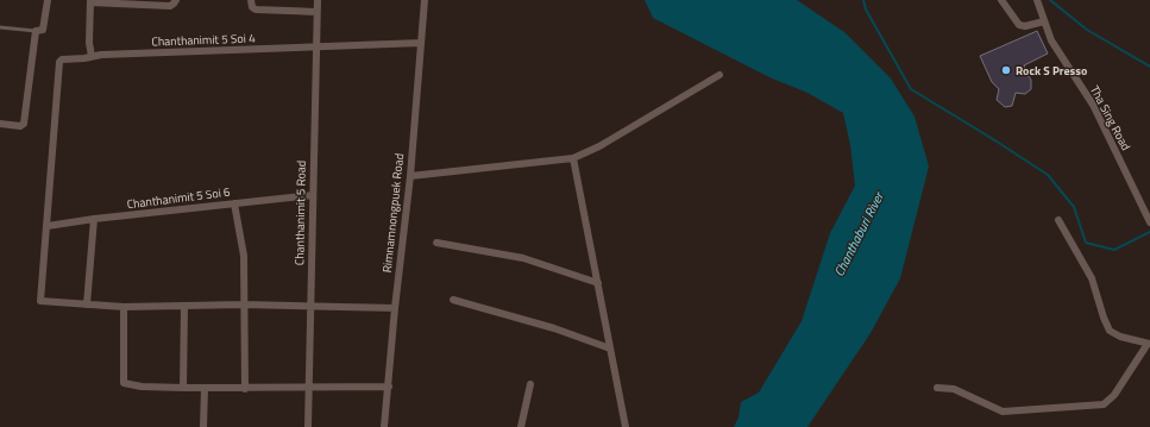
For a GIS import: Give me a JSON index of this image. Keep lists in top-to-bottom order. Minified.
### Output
{"streets":{"street":["Chanthanimit 5 Soi 4","Tha Sing Road","Chanthanimit 5 Soi 6","Chanthanimit 5 Road","Rimnamnongpuek Road"]},"crossings":[["Chanthanimit 5 Soi 4","Chanthanimit 5 Soi 6"],["Chanthanimit 5 Soi 4","Chanthanimit 5 Road"],["Chanthanimit 5 Soi 4","Rimnamnongpuek Road"],["Chanthanimit 5 Soi 6","Chanthanimit 5 Road"]],"water":["Chanthaburi River"],"places":["Rock S Presso"]}
